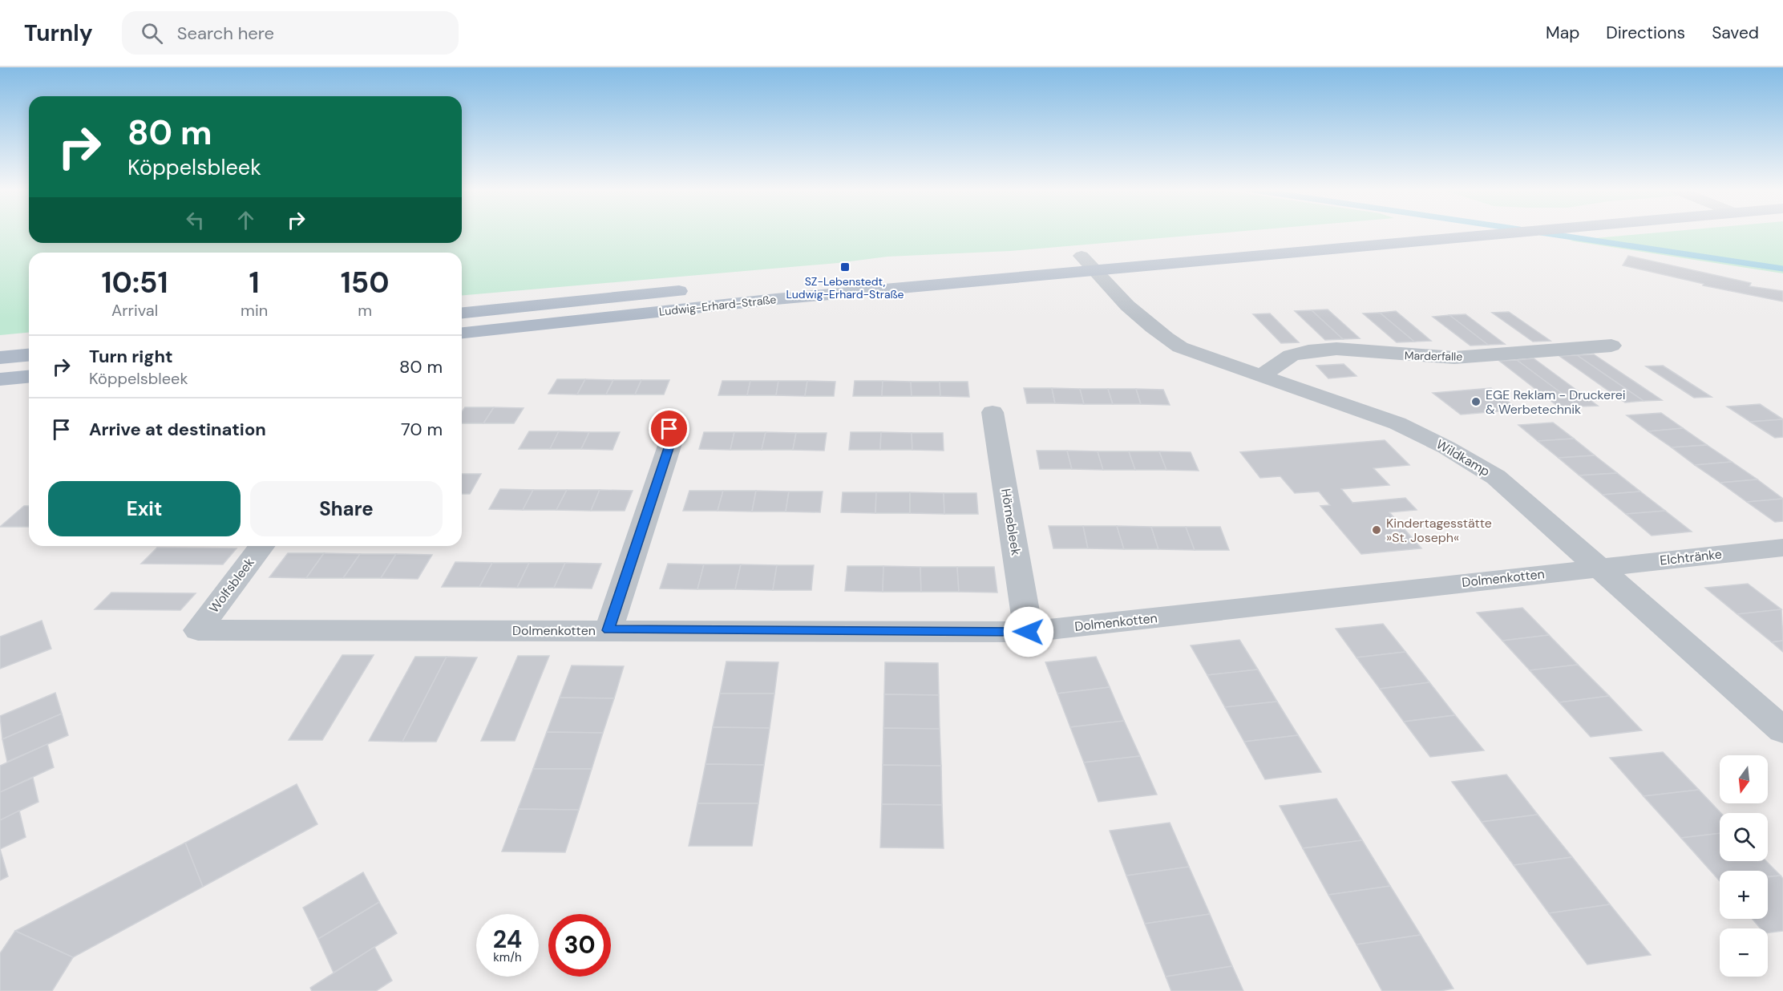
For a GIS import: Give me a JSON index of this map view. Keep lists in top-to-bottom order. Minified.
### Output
{"streets":{"main road":["Ludwig-Erhard-Straße"],"street":["Marderfalle","Wildkamp","Hörnebleek","Elchtränke","Dolmenkotten","Wolfsbleek"]},"crossings":[["Ludwig-Erhard-Straße","Wildkamp"],["Marderfalle","Wildkamp"],["Wildkamp","Elchtränke"],["Wildkamp","Dolmenkotten"],["Hörnebleek","Dolmenkotten"],["Elchtränke","Dolmenkotten"],["Dolmenkotten","Wolfsbleek"]],"places":{"transit":["SZ-Lebenstedt, Ludwig-Erhard-Straße"],"other":["EGE Reklam - Druckerei & Werbetechnik","Kindertagesstätte »St. Joseph«"]},"north":"bottom","page":{"header":"Turnly","search":"Search here","nav":["Map","Directions","Saved"],"turn":["80 m","Köppelsbleek"],"eta":["10:51","Arrival","1","min","150","m"],"list":[{"name":"Turn right","note":"Köppelsbleek","value":"80 m"},{"name":"Arrive at destination","value":"70 m"}],"buttons":["Exit","Share"],"map_buttons":["+","−"],"speed":"24 km/h","limit":"30"}}
